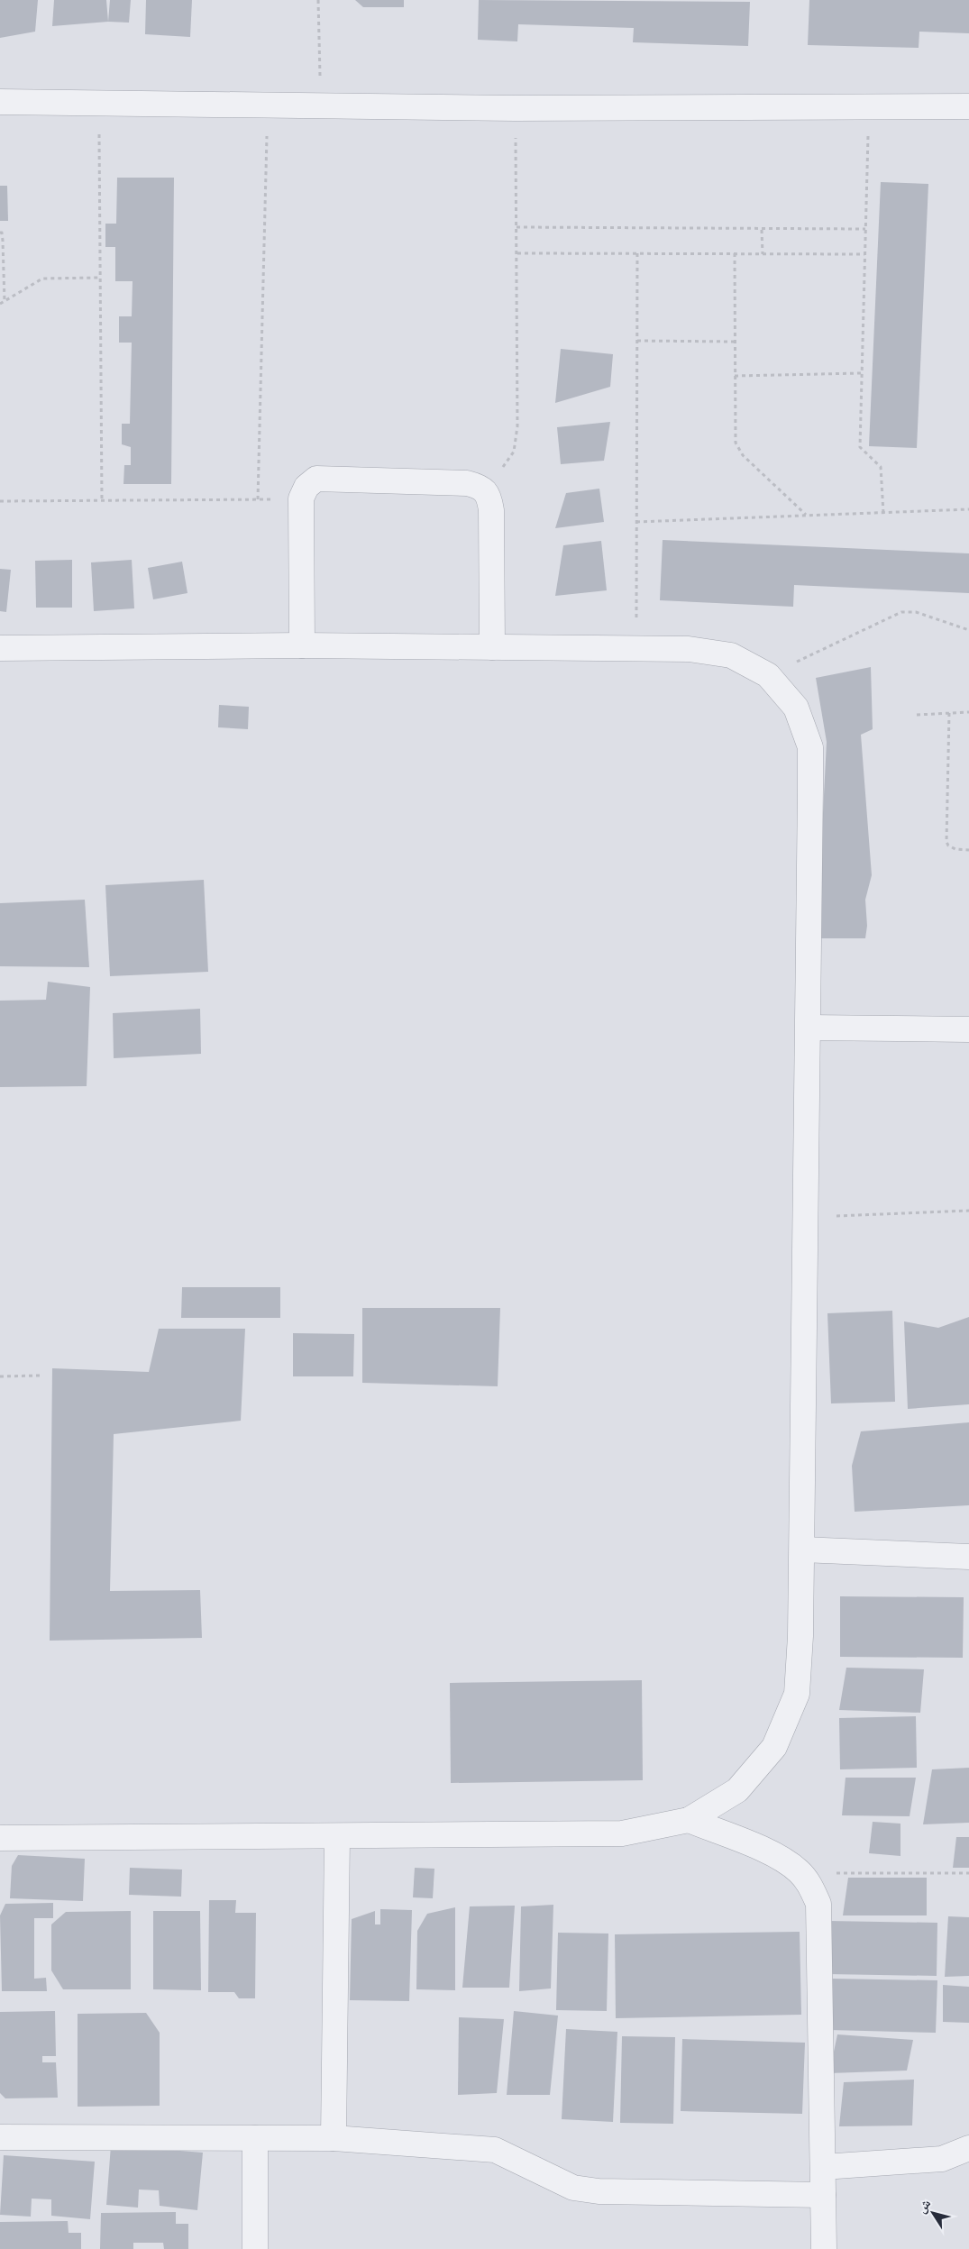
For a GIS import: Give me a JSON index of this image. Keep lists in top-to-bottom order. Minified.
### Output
{"north":"top left"}
